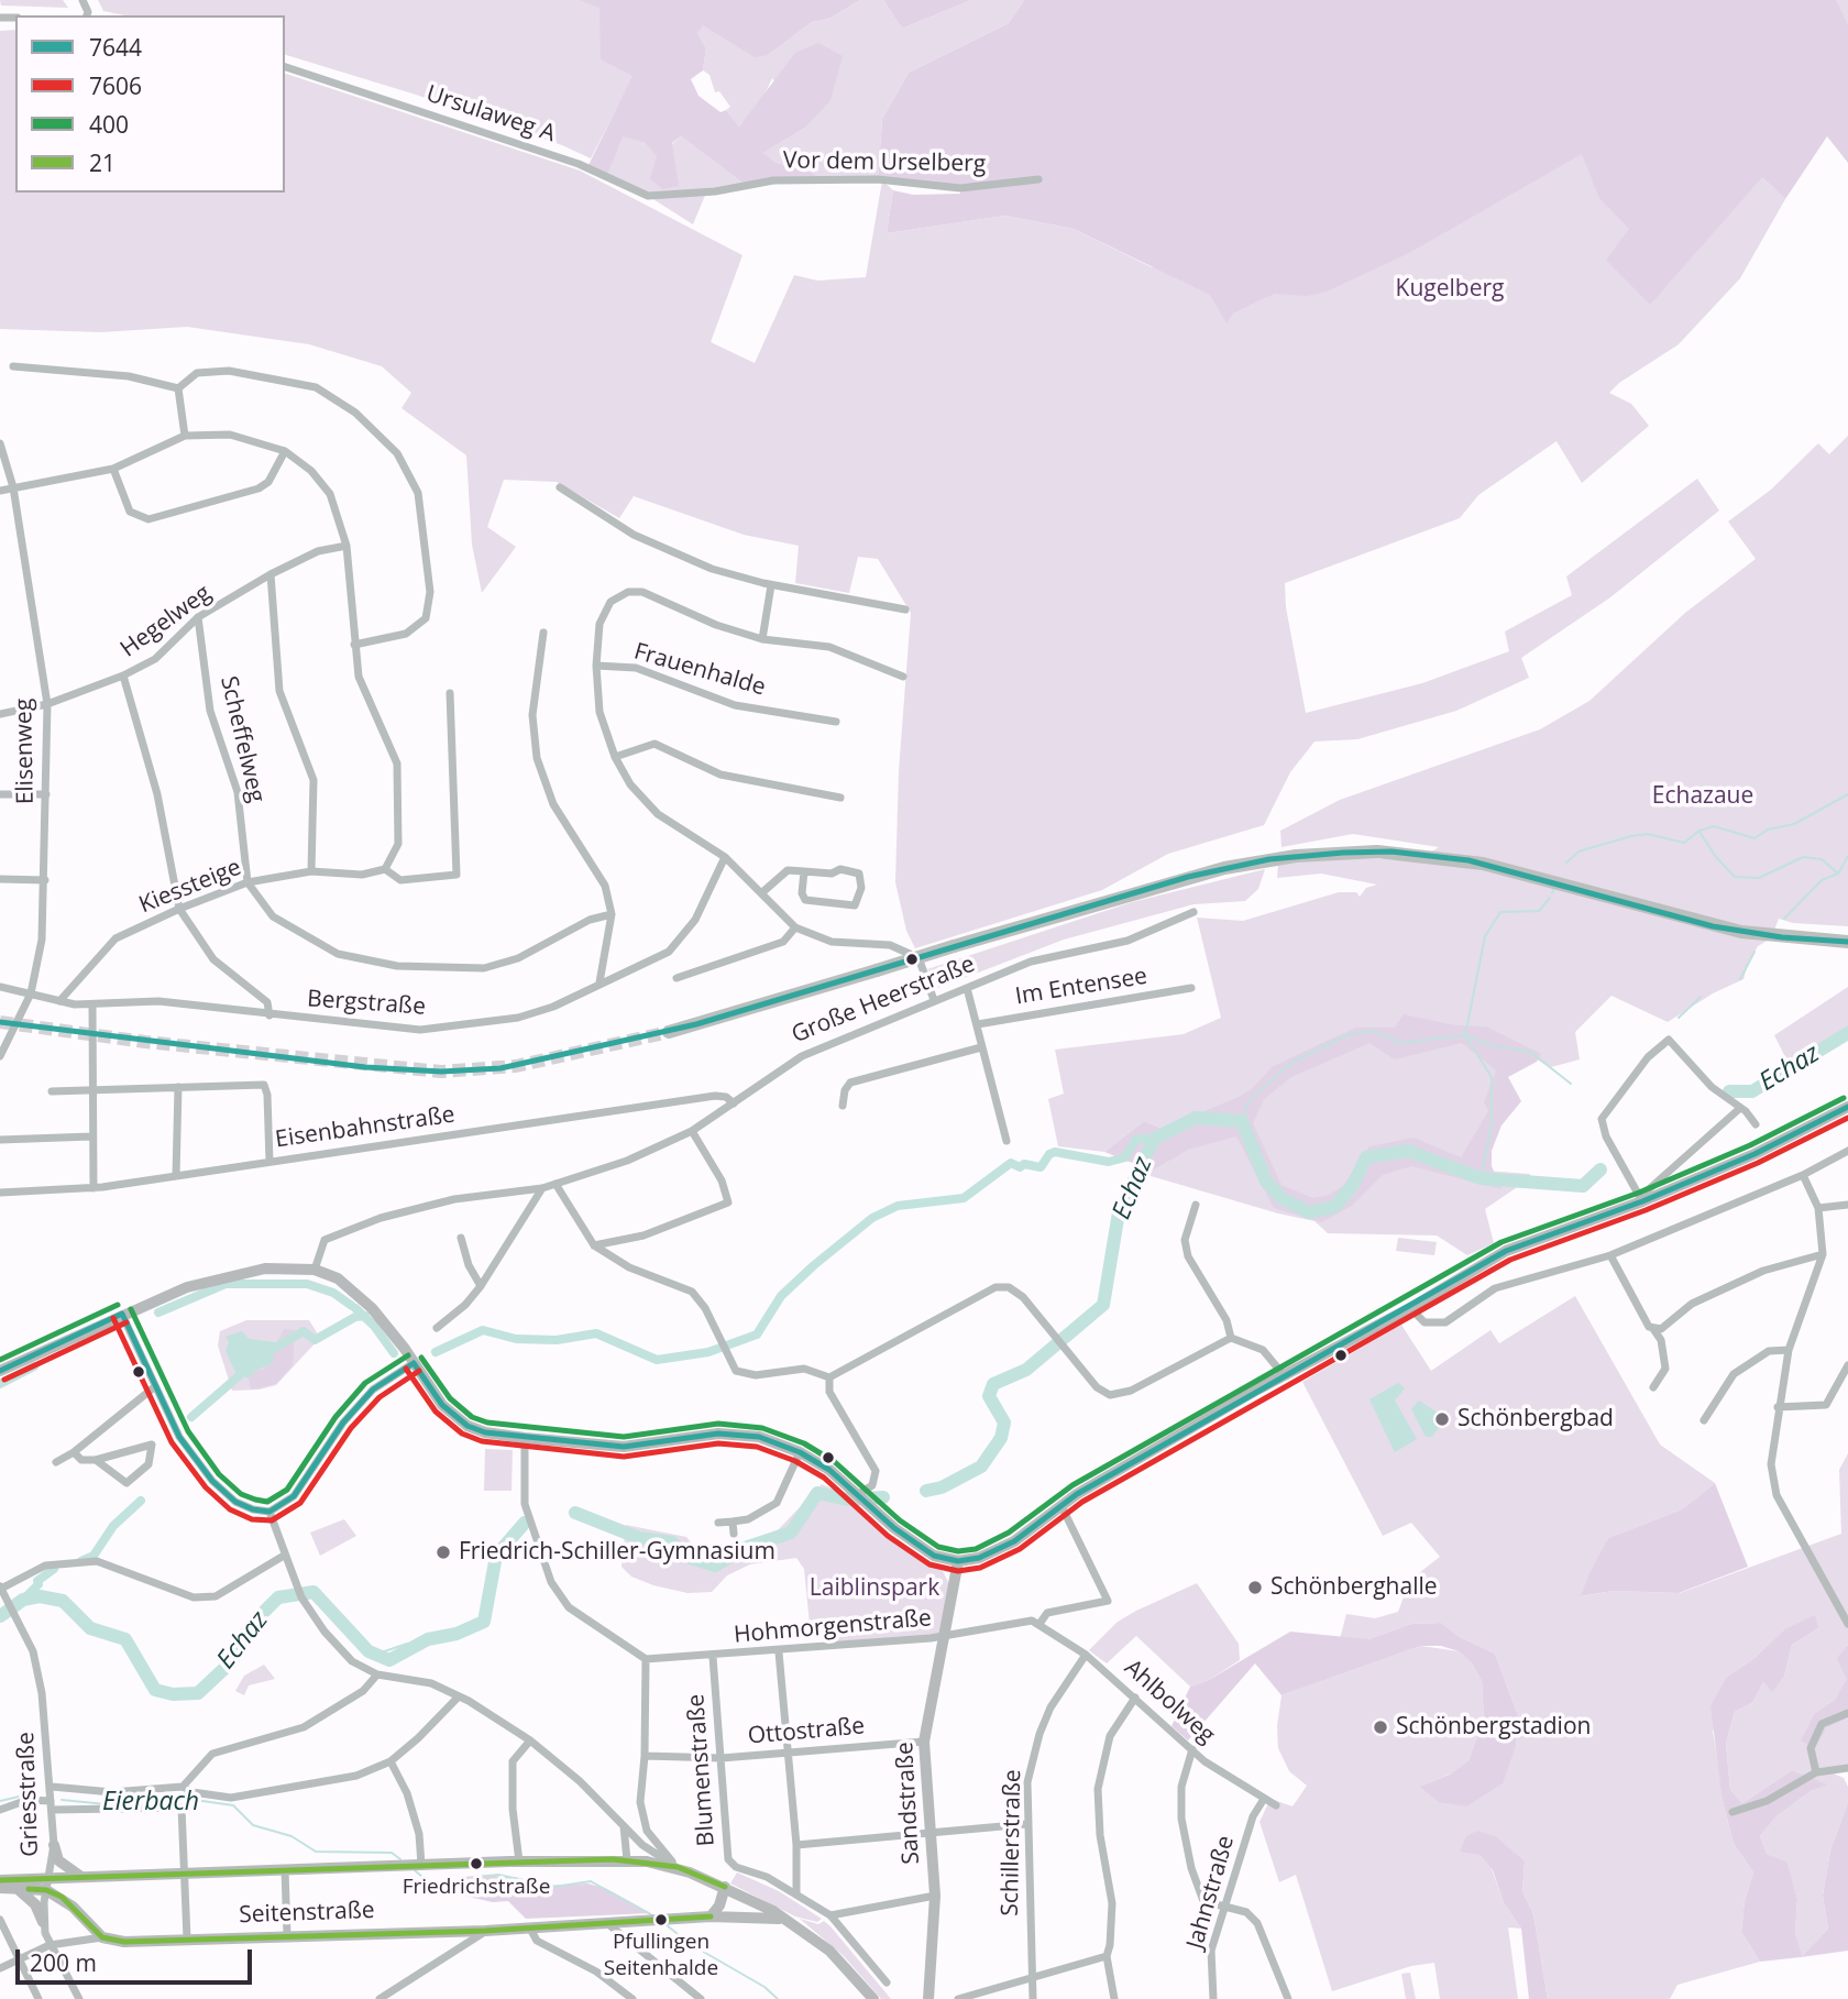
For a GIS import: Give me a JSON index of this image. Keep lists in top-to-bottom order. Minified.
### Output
{"streets":{"main road":["Sandstraße","Seitenstraße"],"street":["Ursulaweg A","Vor dem Urselberg","Hegelweg","Frauenhalde","Scheffelweg","Elisenweg","Kiessteige","Im Entensee","Große Heerstraße","Bergstraße","Eisenbahnstraße","Hohmorgenstraße","Ahlbolweg","Ottostraße","Blumenstraße","Griesstraße","Schillerstraße","Jahnstraße"]},"crossings":[["Ursulaweg A","Vor dem Urselberg"],["Hegelweg","Scheffelweg"],["Hegelweg","Elisenweg"],["Scheffelweg","Kiessteige"],["Elisenweg","Bergstraße"],["Kiessteige","Bergstraße"],["Große Heerstraße","Eisenbahnstraße"],["Hohmorgenstraße","Ahlbolweg"],["Hohmorgenstraße","Blumenstraße"],["Hohmorgenstraße","Sandstraße"],["Ahlbolweg","Schillerstraße"],["Ahlbolweg","Jahnstraße"],["Ottostraße","Blumenstraße"],["Ottostraße","Sandstraße"],["Griesstraße","Seitenstraße"]],"water":["Echaz","Eierbach"],"parks":["Kugelberg","Echazaue","Laiblinspark"],"places":["Schönbergbad","Friedrich-Schiller-Gymnasium","Schönberghalle","Schönbergstadion","Friedrichstraße","Pfullingen Seitenhalde"],"lines":["transit line 7644","transit line 400","transit line 7606","transit line 21"],"legend":["7644","7606","400","21"],"scale_bar":"200 m"}
